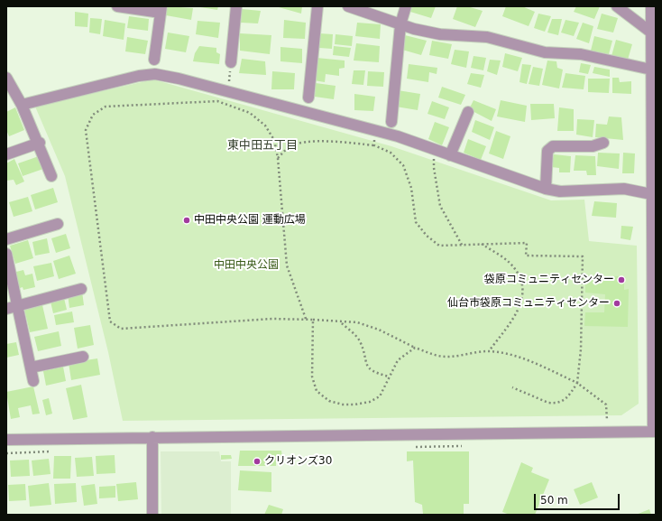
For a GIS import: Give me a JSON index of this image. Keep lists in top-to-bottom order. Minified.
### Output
{"districts":["東中田五丁目"],"parks":["中田中央公園"],"places":["中田中央公園 運動広場","袋原コミュニティセンター","仙台市袋原コミュニティセンター","クリオンズ30"],"scale_bar":"50 m"}
